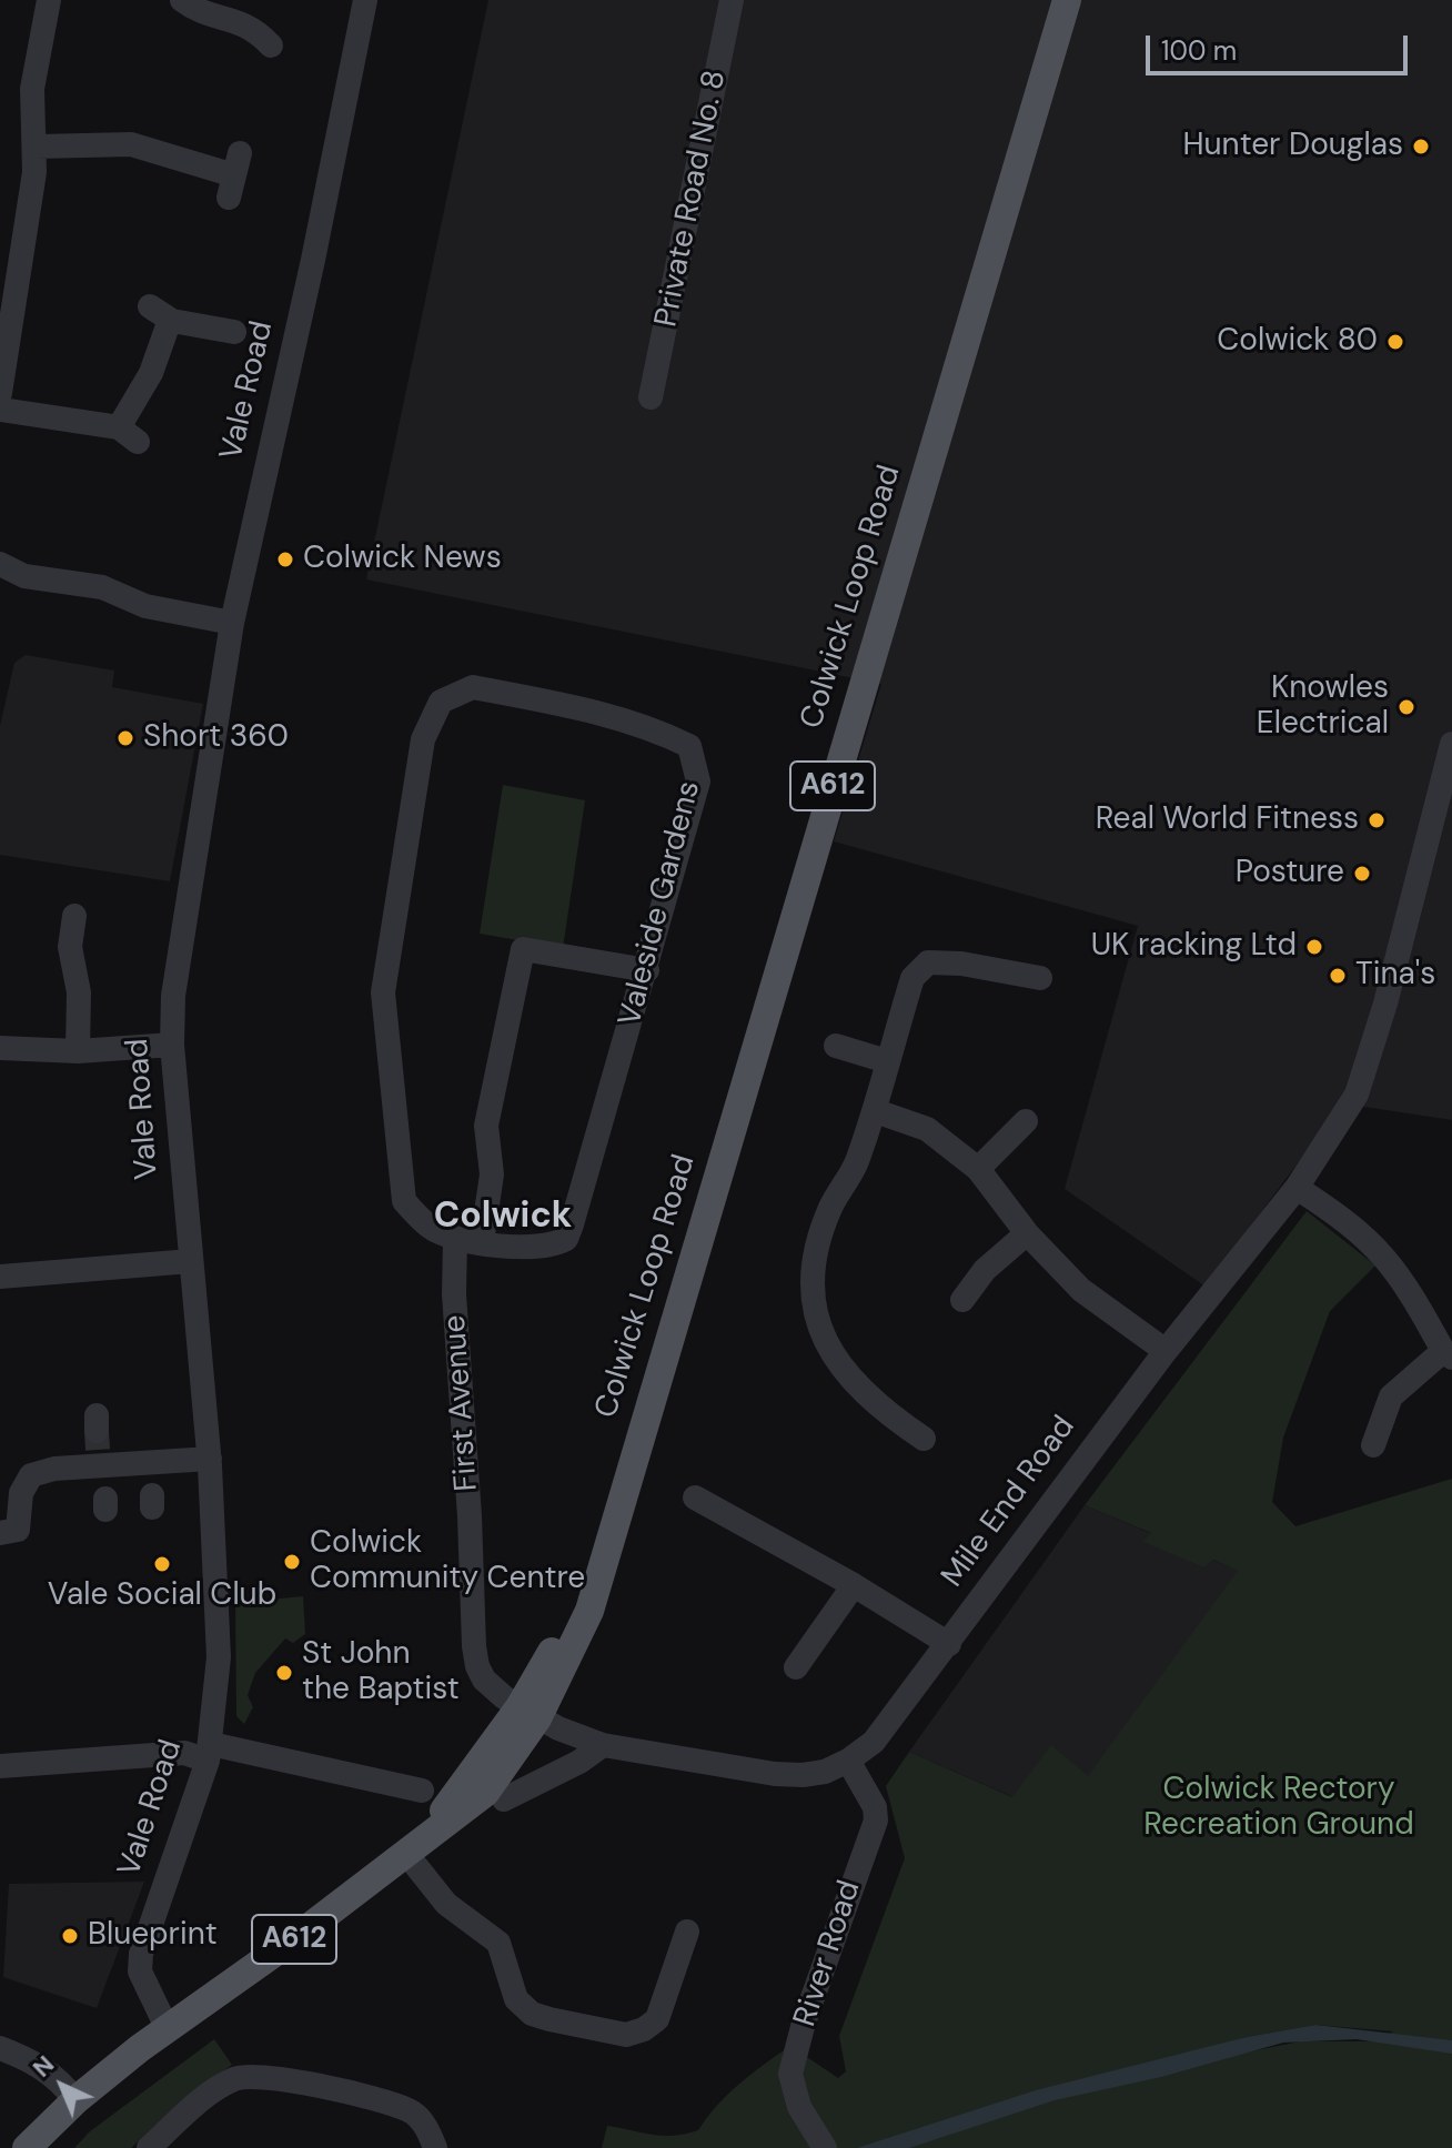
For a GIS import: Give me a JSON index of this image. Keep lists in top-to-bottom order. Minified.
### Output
{"streets":{"main road":["Colwick Loop Road","A612"],"street":["Private Road No. 8","Vale Road","Valeside Gardens","First Avenue","Mile End Road","River Road"]},"crossings":[["Vale Road","A612"],["Colwick Loop Road","A612"],["Colwick Loop Road","First Avenue"],["Colwick Loop Road","Mile End Road"],["A612","First Avenue"],["A612","Mile End Road"],["Valeside Gardens","First Avenue"],["First Avenue","Mile End Road"],["Mile End Road","River Road"]],"districts":["Colwick"],"parks":["Colwick Rectory Recreation Ground"],"places":["Hunter Douglas","Colwick 80","Colwick News","Knowles Electrical","Short 360","Real World Fitness","Posture","UK racking Ltd","Tina's","Colwick Community Centre","Vale Social Club","St John the Baptist","Blueprint"],"scale_bar":"100 m","north":"top left"}
